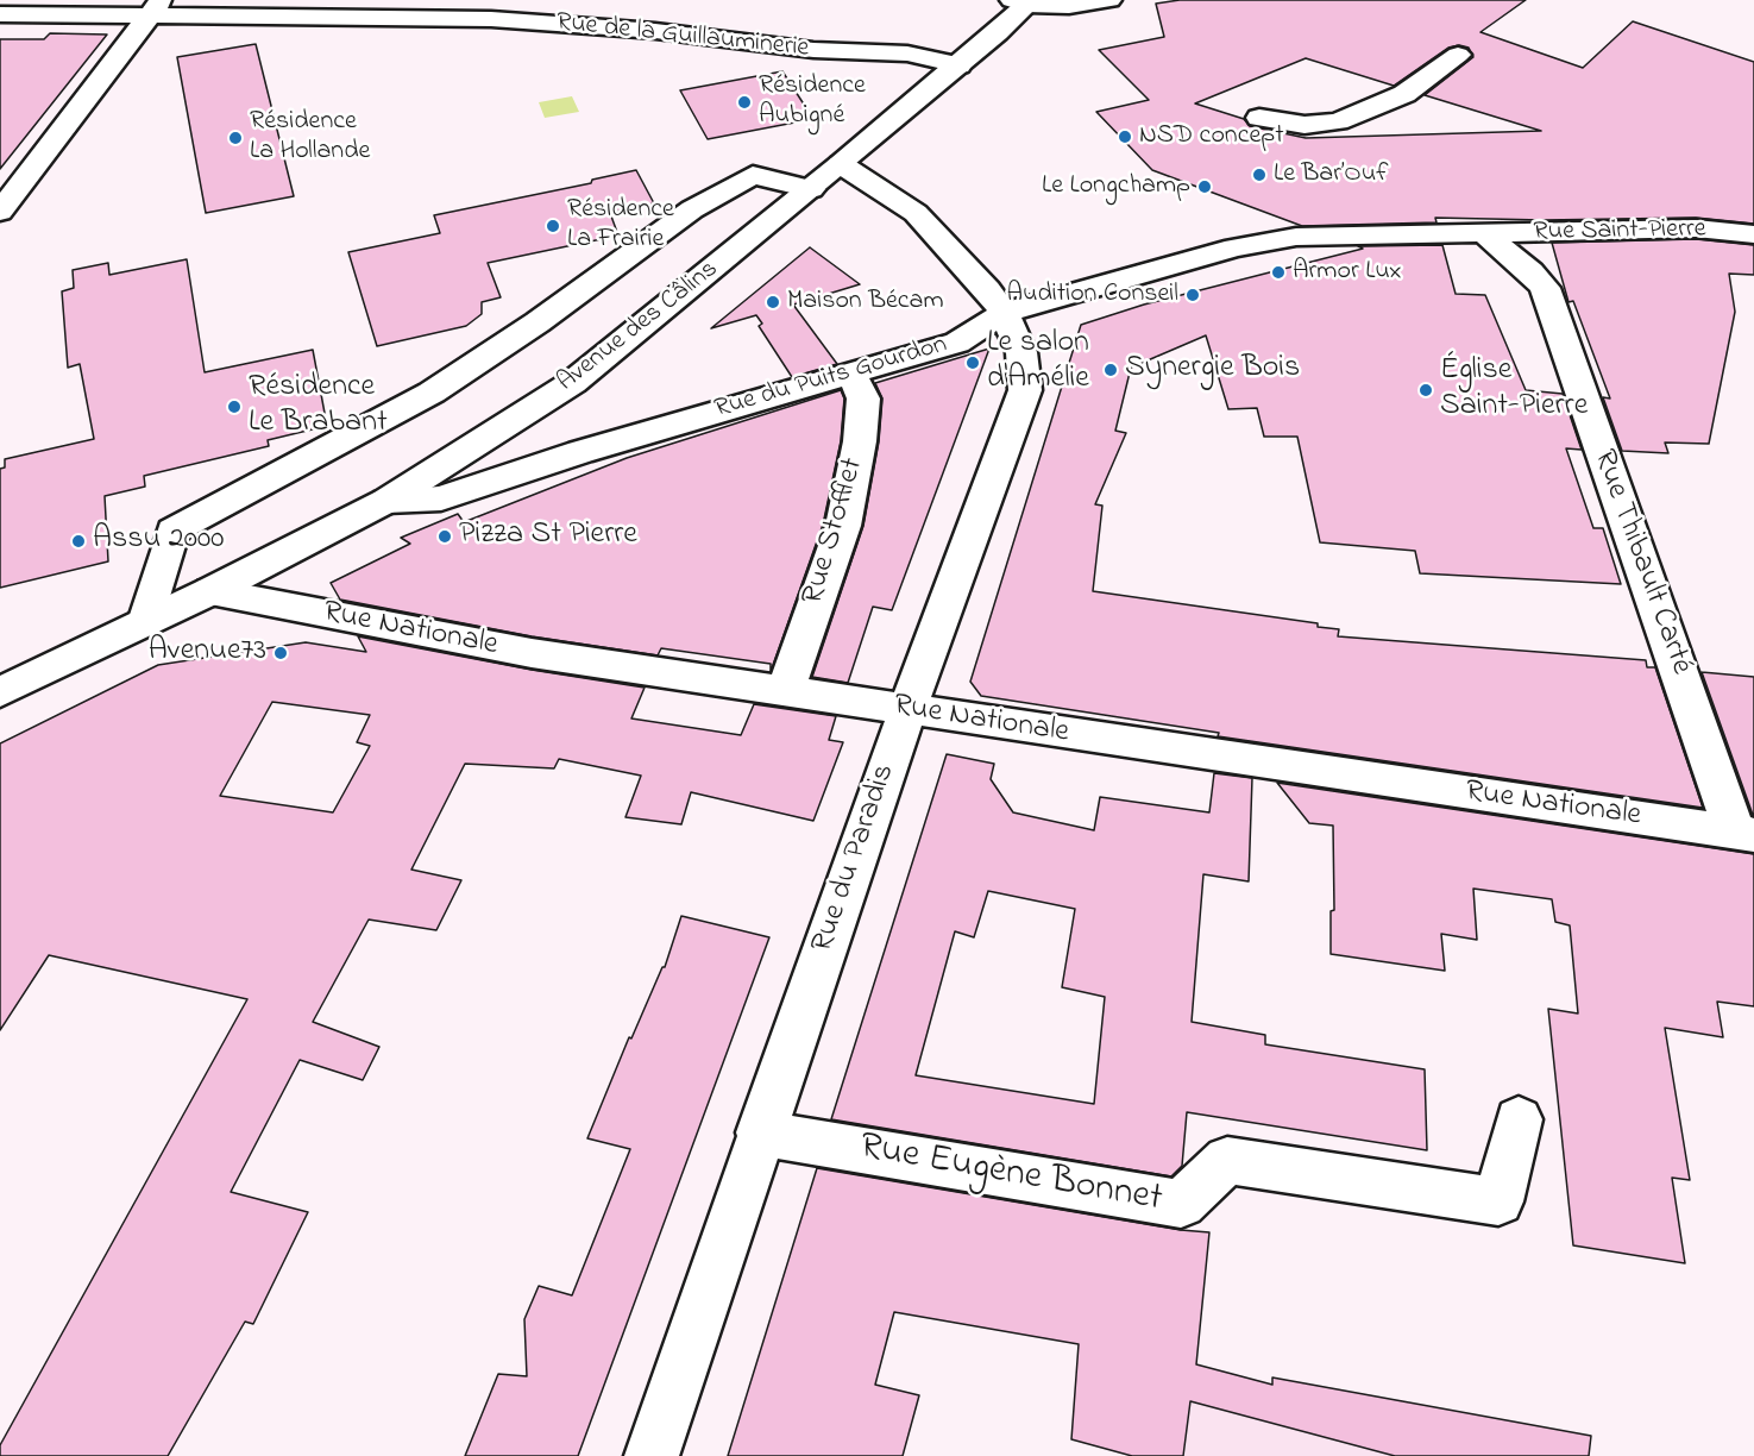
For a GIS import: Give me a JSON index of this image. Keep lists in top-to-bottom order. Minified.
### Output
{"streets":{"street":["Rue de la Guillauminerie","Rue Saint-Pierre","Avenue des Câlins","Rue du Puits Gourdon","Rue Stofflet","Rue Thibault Carté","Rue Nationale","Rue du Paradis","Rue Eugène Bonnet"]},"crossings":[["Rue de la Guillauminerie","Avenue des Câlins"],["Rue Saint-Pierre","Rue du Puits Gourdon"],["Rue Saint-Pierre","Rue Thibault Carté"],["Avenue des Câlins","Rue du Puits Gourdon"],["Avenue des Câlins","Rue Nationale"],["Avenue des Câlins","Rue du Paradis"],["Rue du Puits Gourdon","Rue Stofflet"],["Rue du Puits Gourdon","Rue Thibault Carté"],["Rue du Puits Gourdon","Rue du Paradis"],["Rue Stofflet","Rue Nationale"],["Rue Thibault Carté","Rue Nationale"],["Rue Nationale","Rue du Paradis"],["Rue du Paradis","Rue Eugène Bonnet"]],"places":["Résidence Aubigné","NSD concept","Résidence La Hollande","Le Bar’Ouf","Le Longchamp","Résidence La Frairie","Armor Lux","Audition Conseil","Maison Bécam","Le salon d'Amélie","Synergie Bois","Église Saint-Pierre","Résidence Le Brabant","Pizza St Pierre","Assu 2000","Avenue73"]}
